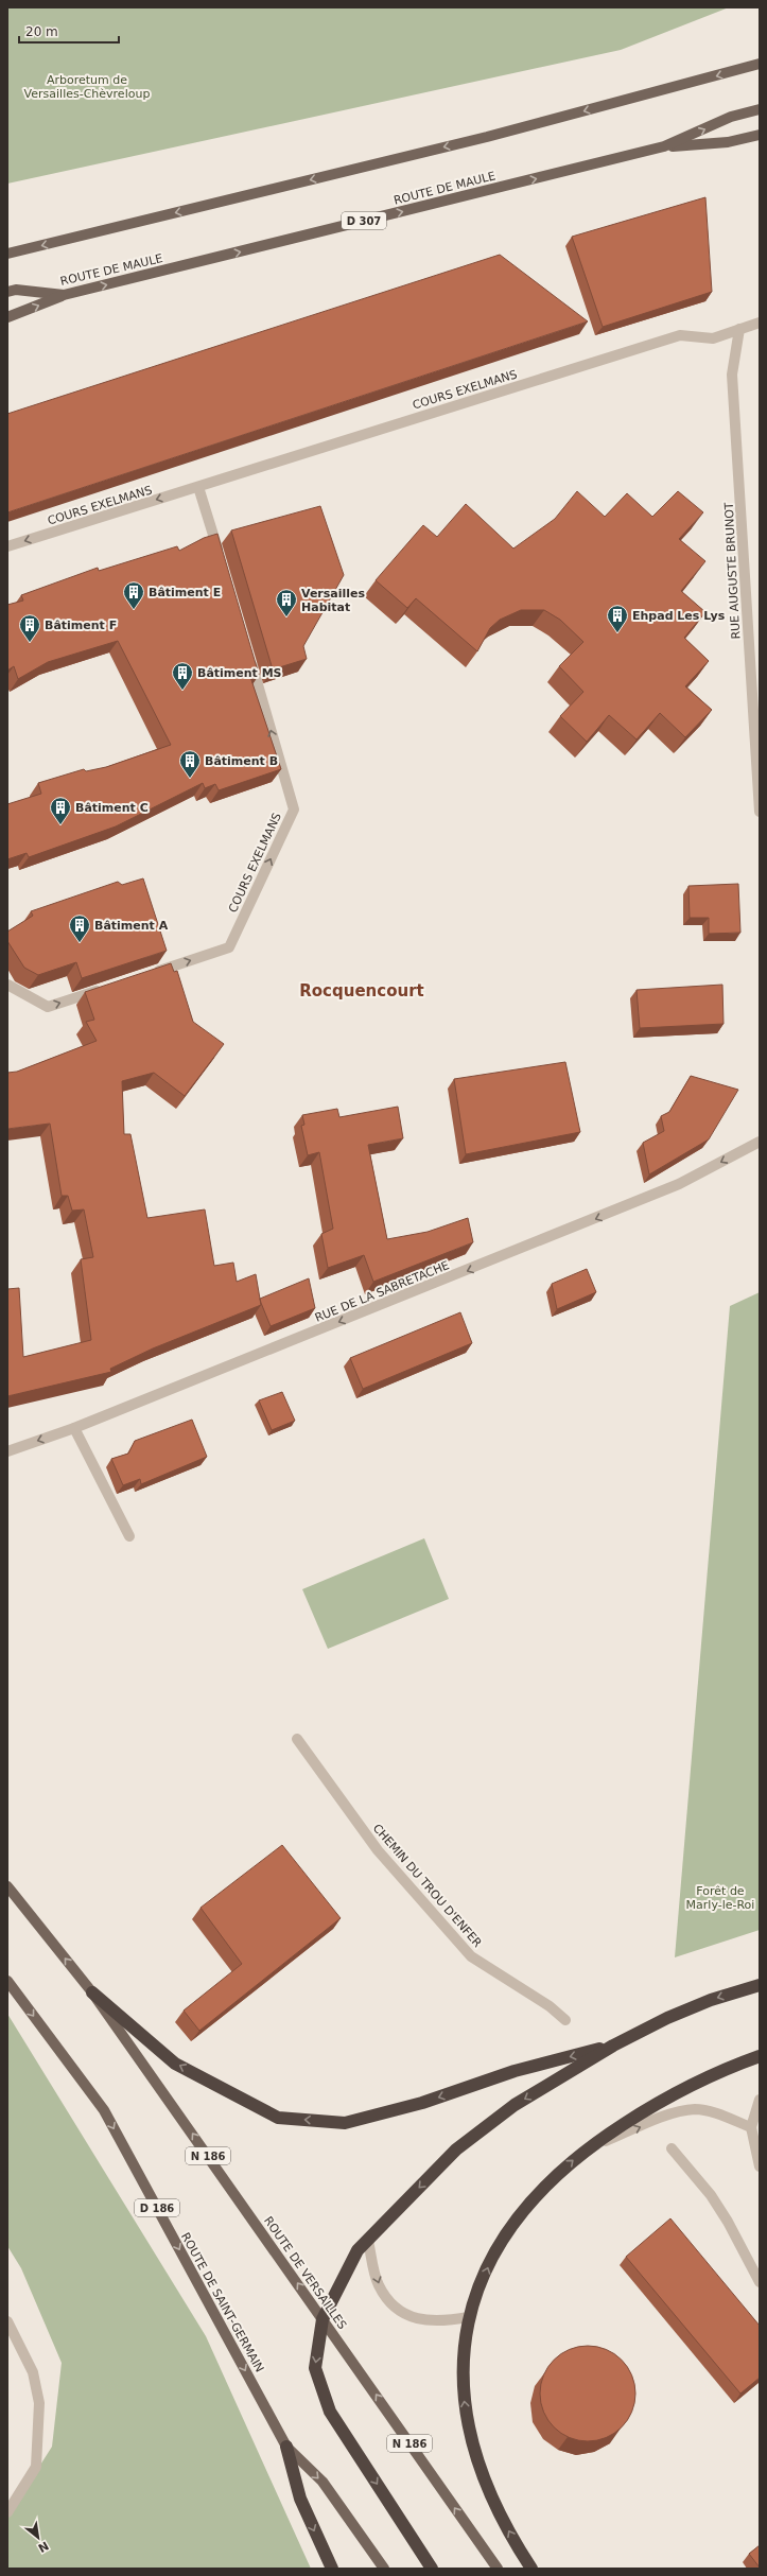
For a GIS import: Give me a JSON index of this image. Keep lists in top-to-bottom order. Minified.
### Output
{"streets":{"main road":["ROUTE DE MAULE","D 307","N 186","D 186","ROUTE DE VERSAILLES","ROUTE DE SAINT-GERMAIN"],"street":["COURS EXELMANS","RUE AUGUSTE BRUNOT","RUE DE LA SABRETACHE","CHEMIN DU TROU D'ENFER"]},"crossings":[["ROUTE DE MAULE","D 307"],["COURS EXELMANS","RUE AUGUSTE BRUNOT"]],"one_way":["RUE DE LA SABRETACHE","ROUTE DE VERSAILLES","ROUTE DE SAINT-GERMAIN"],"districts":["Rocquencourt"],"parks":["Arboretum de Versailles-Chèvreloup","Forêt de Marly-le-Roi"],"places":{"building":["Bâtiment E","Versailles Habitat","Ehpad Les Lys","Bâtiment F","Bâtiment MS","Bâtiment B","Bâtiment C","Bâtiment A"]},"scale_bar":"20 m","north":"bottom right"}
